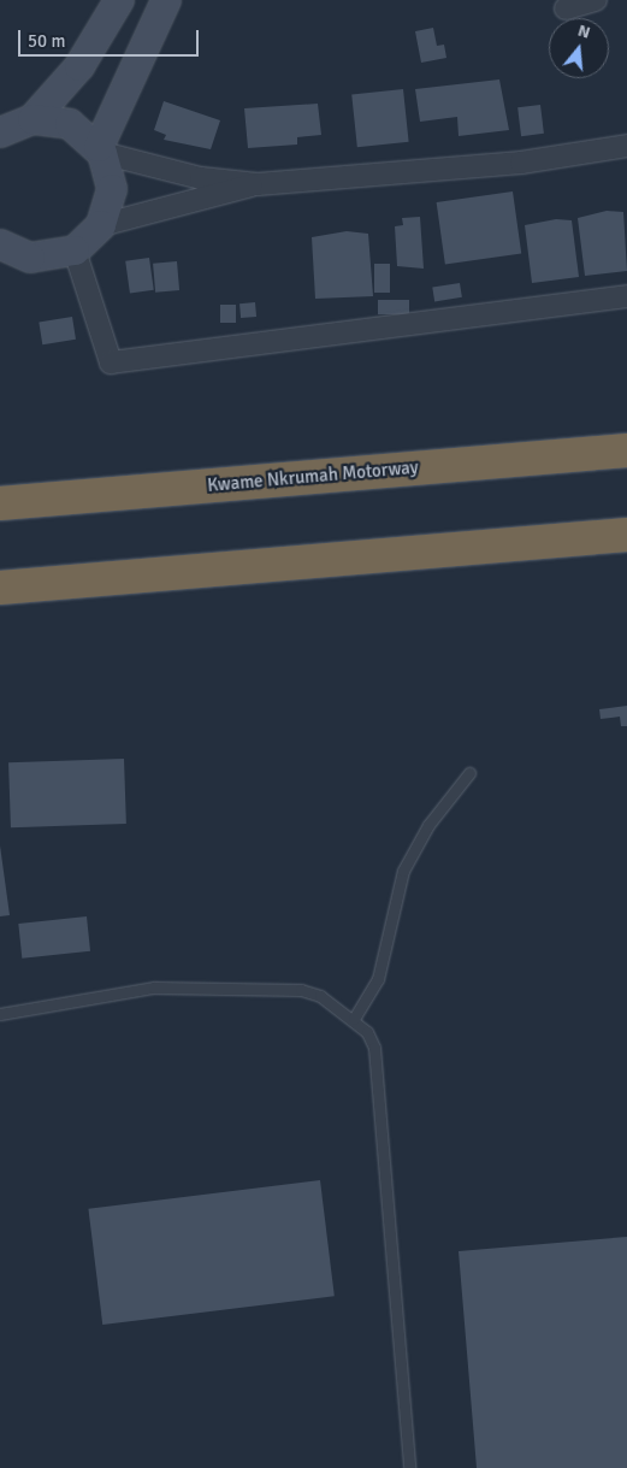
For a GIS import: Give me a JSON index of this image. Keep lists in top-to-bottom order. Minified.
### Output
{"streets":{"highway":["Kwame Nkrumah Motorway"]},"scale_bar":"50 m","north":"top"}
